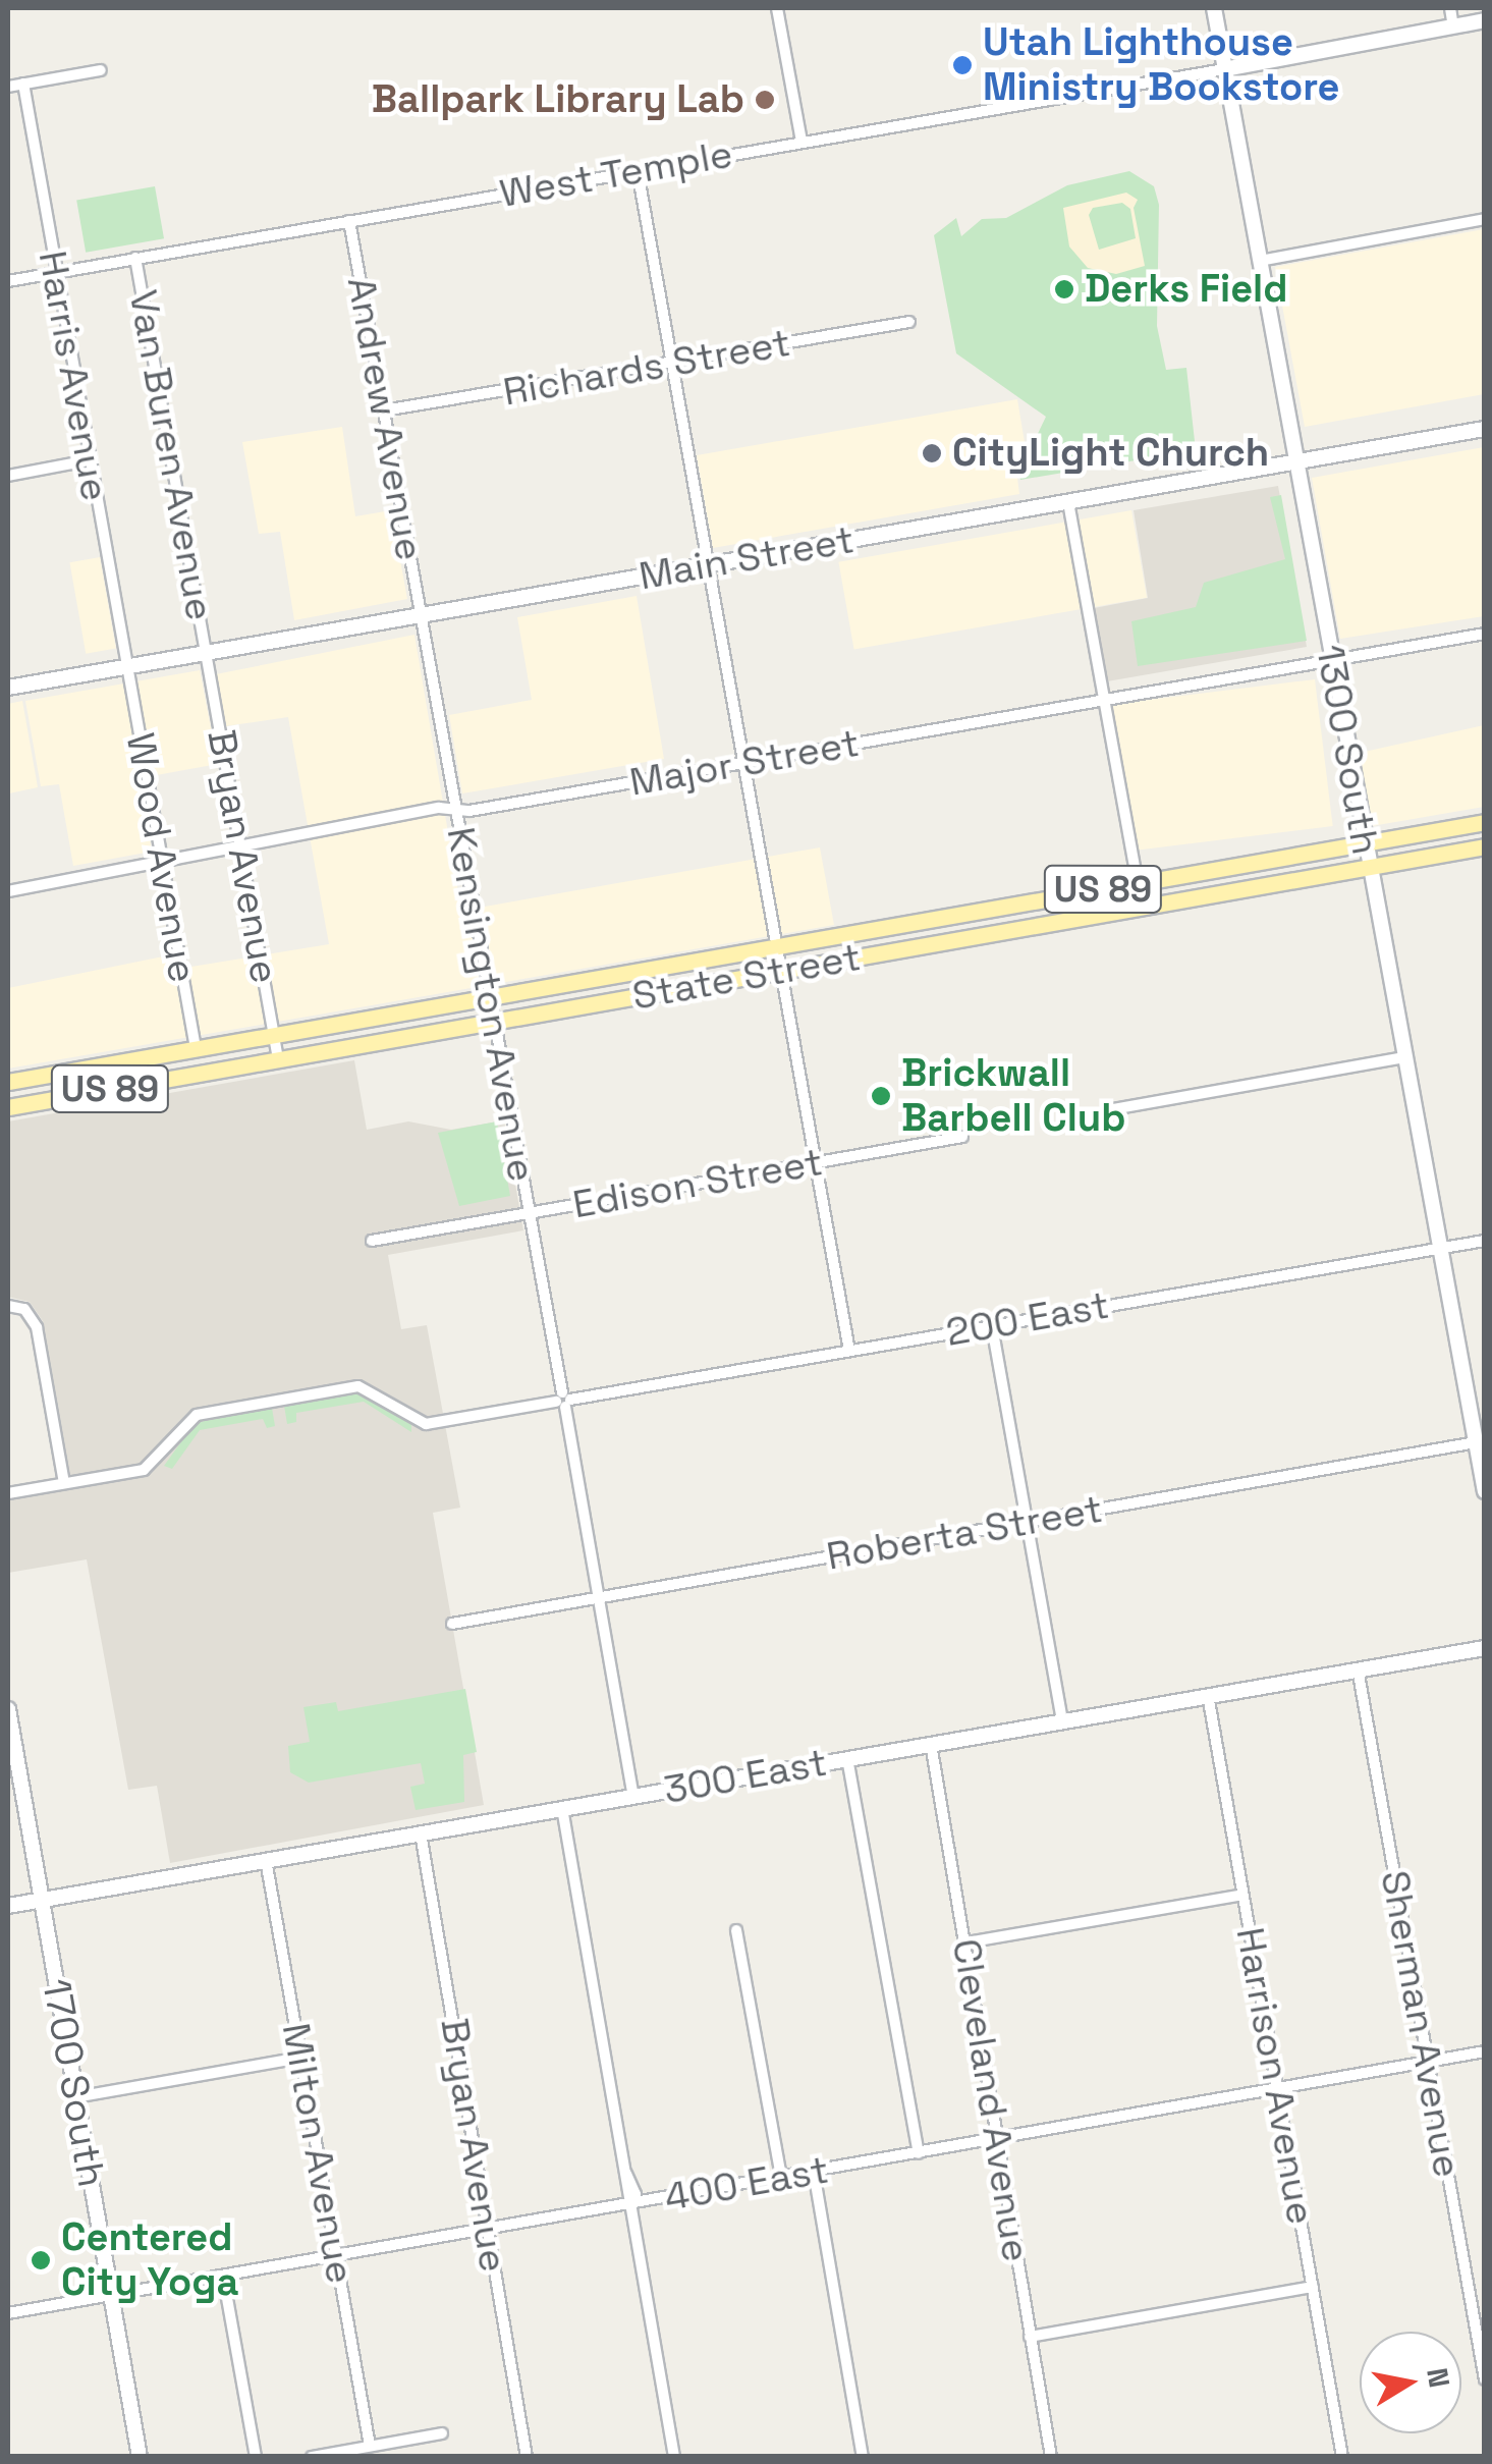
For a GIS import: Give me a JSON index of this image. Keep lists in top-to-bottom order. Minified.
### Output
{"streets":{"main road":["US 89","State Street"],"street":["West Temple","Richards Street","Harris Avenue","Andrew Avenue","Van Buren Avenue","Main Street","1300 South","Major Street","Bryan Avenue","Wood Avenue","Kensington Avenue","Edison Street","200 East","Roberta Street","300 East","Sherman Avenue","Harrison Avenue","1700 South","Cleveland Avenue","Milton Avenue","400 East"]},"crossings":[["West Temple","Harris Avenue"],["West Temple","Andrew Avenue"],["West Temple","Van Buren Avenue"],["West Temple","1300 South"],["Richards Street","Andrew Avenue"],["Harris Avenue","Main Street"],["Harris Avenue","Wood Avenue"],["Andrew Avenue","Main Street"],["Andrew Avenue","Kensington Avenue"],["Van Buren Avenue","Main Street"],["Van Buren Avenue","Bryan Avenue"],["Main Street","1300 South"],["Main Street","Bryan Avenue"],["Main Street","Wood Avenue"],["Main Street","Kensington Avenue"],["1300 South","Major Street"],["1300 South","State Street"],["1300 South","200 East"],["1300 South","Roberta Street"],["Major Street","Bryan Avenue"],["Major Street","Wood Avenue"],["Major Street","Kensington Avenue"],["Bryan Avenue","State Street"],["Bryan Avenue","300 East"],["Bryan Avenue","400 East"],["Wood Avenue","State Street"],["State Street","Kensington Avenue"],["Kensington Avenue","Edison Street"],["Kensington Avenue","200 East"],["Kensington Avenue","Roberta Street"],["Kensington Avenue","300 East"],["300 East","Sherman Avenue"],["300 East","Harrison Avenue"],["300 East","1700 South"],["300 East","Cleveland Avenue"],["300 East","Milton Avenue"],["Sherman Avenue","400 East"],["Harrison Avenue","400 East"],["1700 South","400 East"],["Cleveland Avenue","400 East"],["Milton Avenue","400 East"]],"places":["Utah Lighthouse Ministry Bookstore","Ballpark Library Lab","Derks Field","CityLight Church","Brickwall Barbell Club","Centered City Yoga"],"north":"right"}
